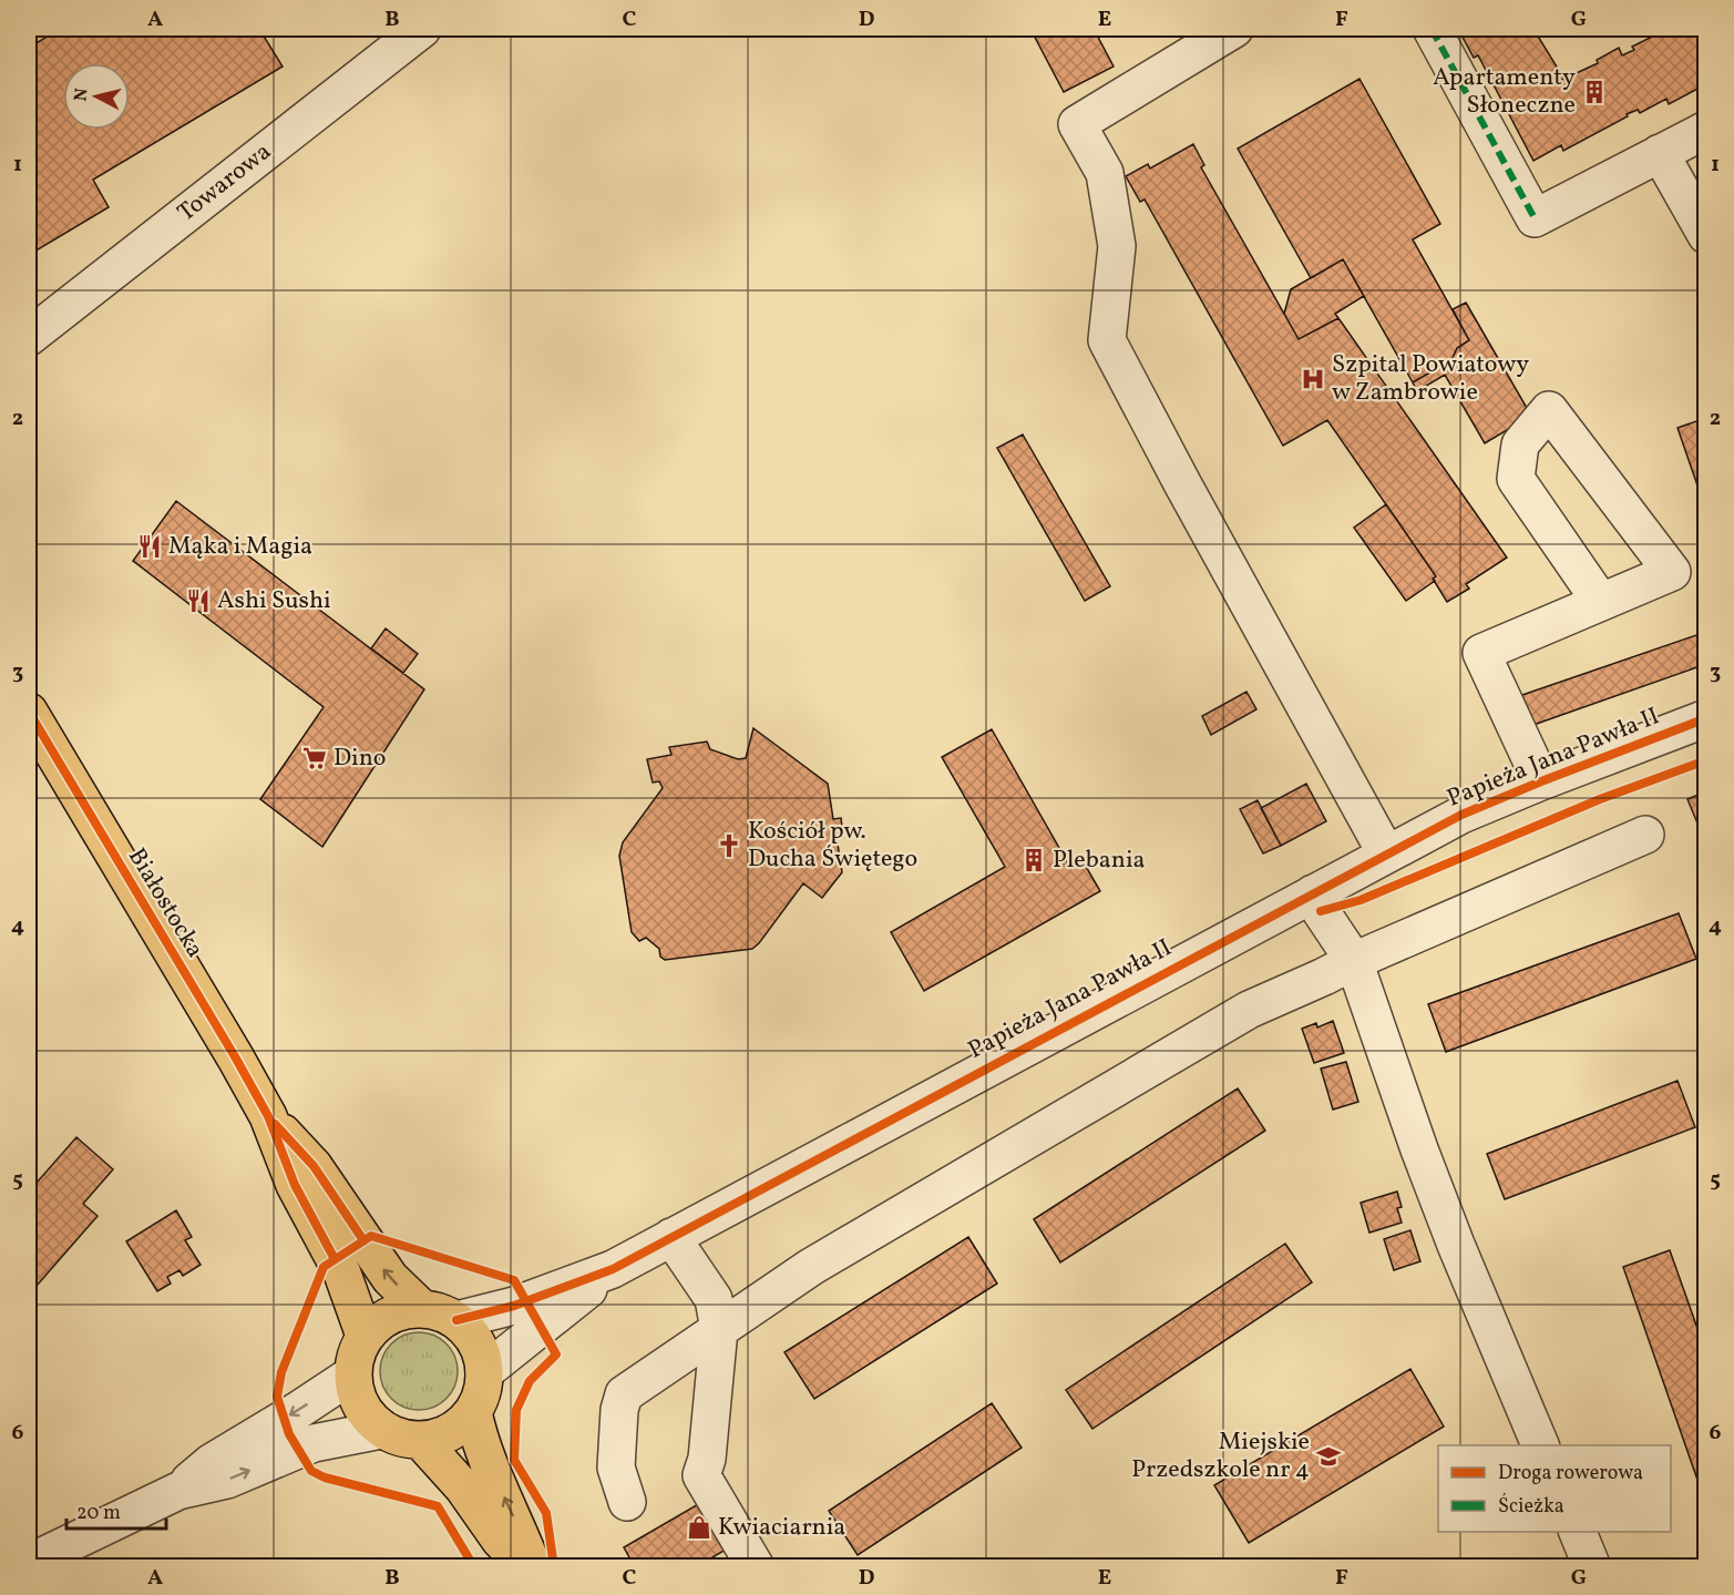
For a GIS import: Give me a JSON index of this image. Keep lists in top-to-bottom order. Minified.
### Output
{"streets":{"main road":["Białostocka"],"street":["Towarowa","Papieża Jana Pawła II"]},"crossings":[["Papieża Jana Pawła II","Białostocka"]],"places":{"building":["Apartamenty Słoneczne","Plebania"],"hospital":["Szpital Powiatowy w Zambrowie"],"restaurant":["Mąka i Magia","Ashi Sushi"],"supermarket":["Dino"],"church":["Kościół pw. Ducha Świętego"],"school or university":["Miejskie Przedszkole nr 4"],"shop":["Kwiaciarnia"]},"legend":["Droga rowerowa","Ścieżka"],"scale_bar":"20 m","north":"left","grid":{"columns":["A","B","C","D","E","F","G"],"rows":["1","2","3","4","5","6"]}}
